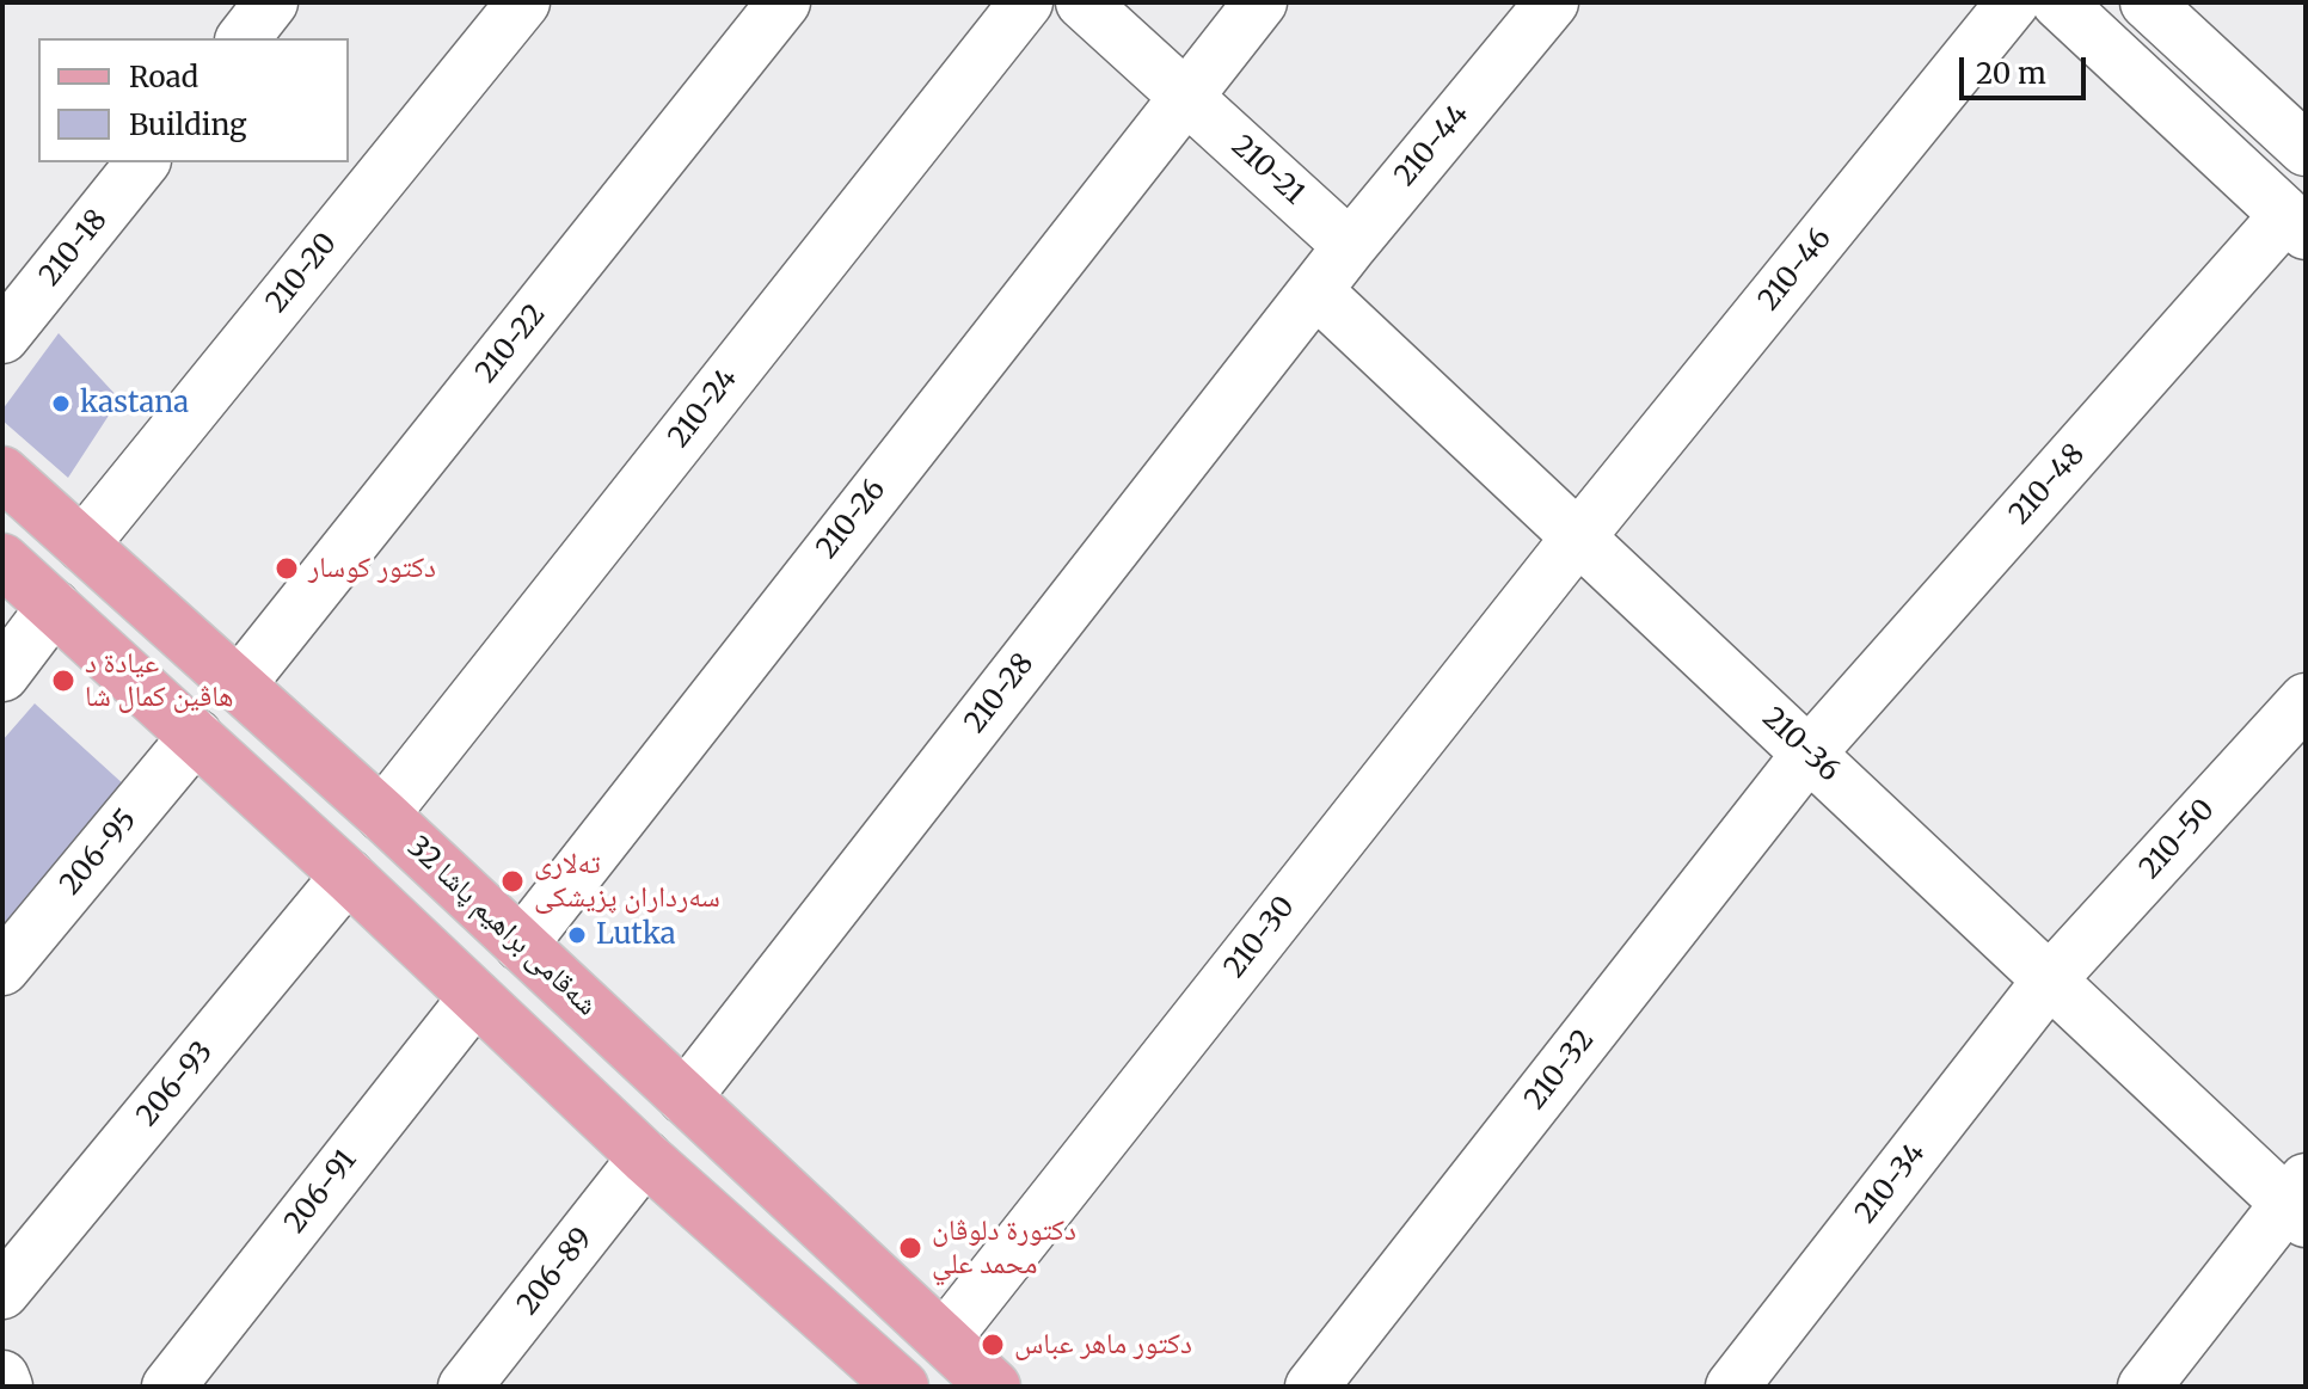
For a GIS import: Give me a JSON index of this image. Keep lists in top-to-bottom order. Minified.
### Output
{"streets":{"main road":["شەقامی براهیم پاشا 32"],"street":["210-44","210-21","210-18","210-46","210-20","210-22","210-24","210-48","210-26","210-28","210-36","210-50","206-95","210-30","210-32","206-93","210-34","206-91","206-89"]},"crossings":[["210-44","210-21"],["210-44","210-28"],["210-44","210-36"],["210-21","210-26"],["210-46","210-36"],["210-46","210-30"],["210-20","شەقامی براهیم پاشا 32"],["210-22","شەقامی براهیم پاشا 32"],["210-24","شەقامی براهیم پاشا 32"],["210-48","210-36"],["210-48","210-32"],["210-26","شەقامی براهیم پاشا 32"],["210-28","210-36"],["210-28","شەقامی براهیم پاشا 32"],["210-36","210-50"],["210-36","210-30"],["210-36","210-32"],["210-36","210-34"],["210-50","210-34"],["شەقامی براهیم پاشا 32","210-30"]],"places":["kastana","دكتور كوسار","عيادة د هاڤین کمال شا","تەلاری سەرداران پزیشکی","Lutka","دكتورة دلوڤان محمد علي","دكتور ماهر عباس"],"legend":["Road","Building"],"scale_bar":"20 m"}
